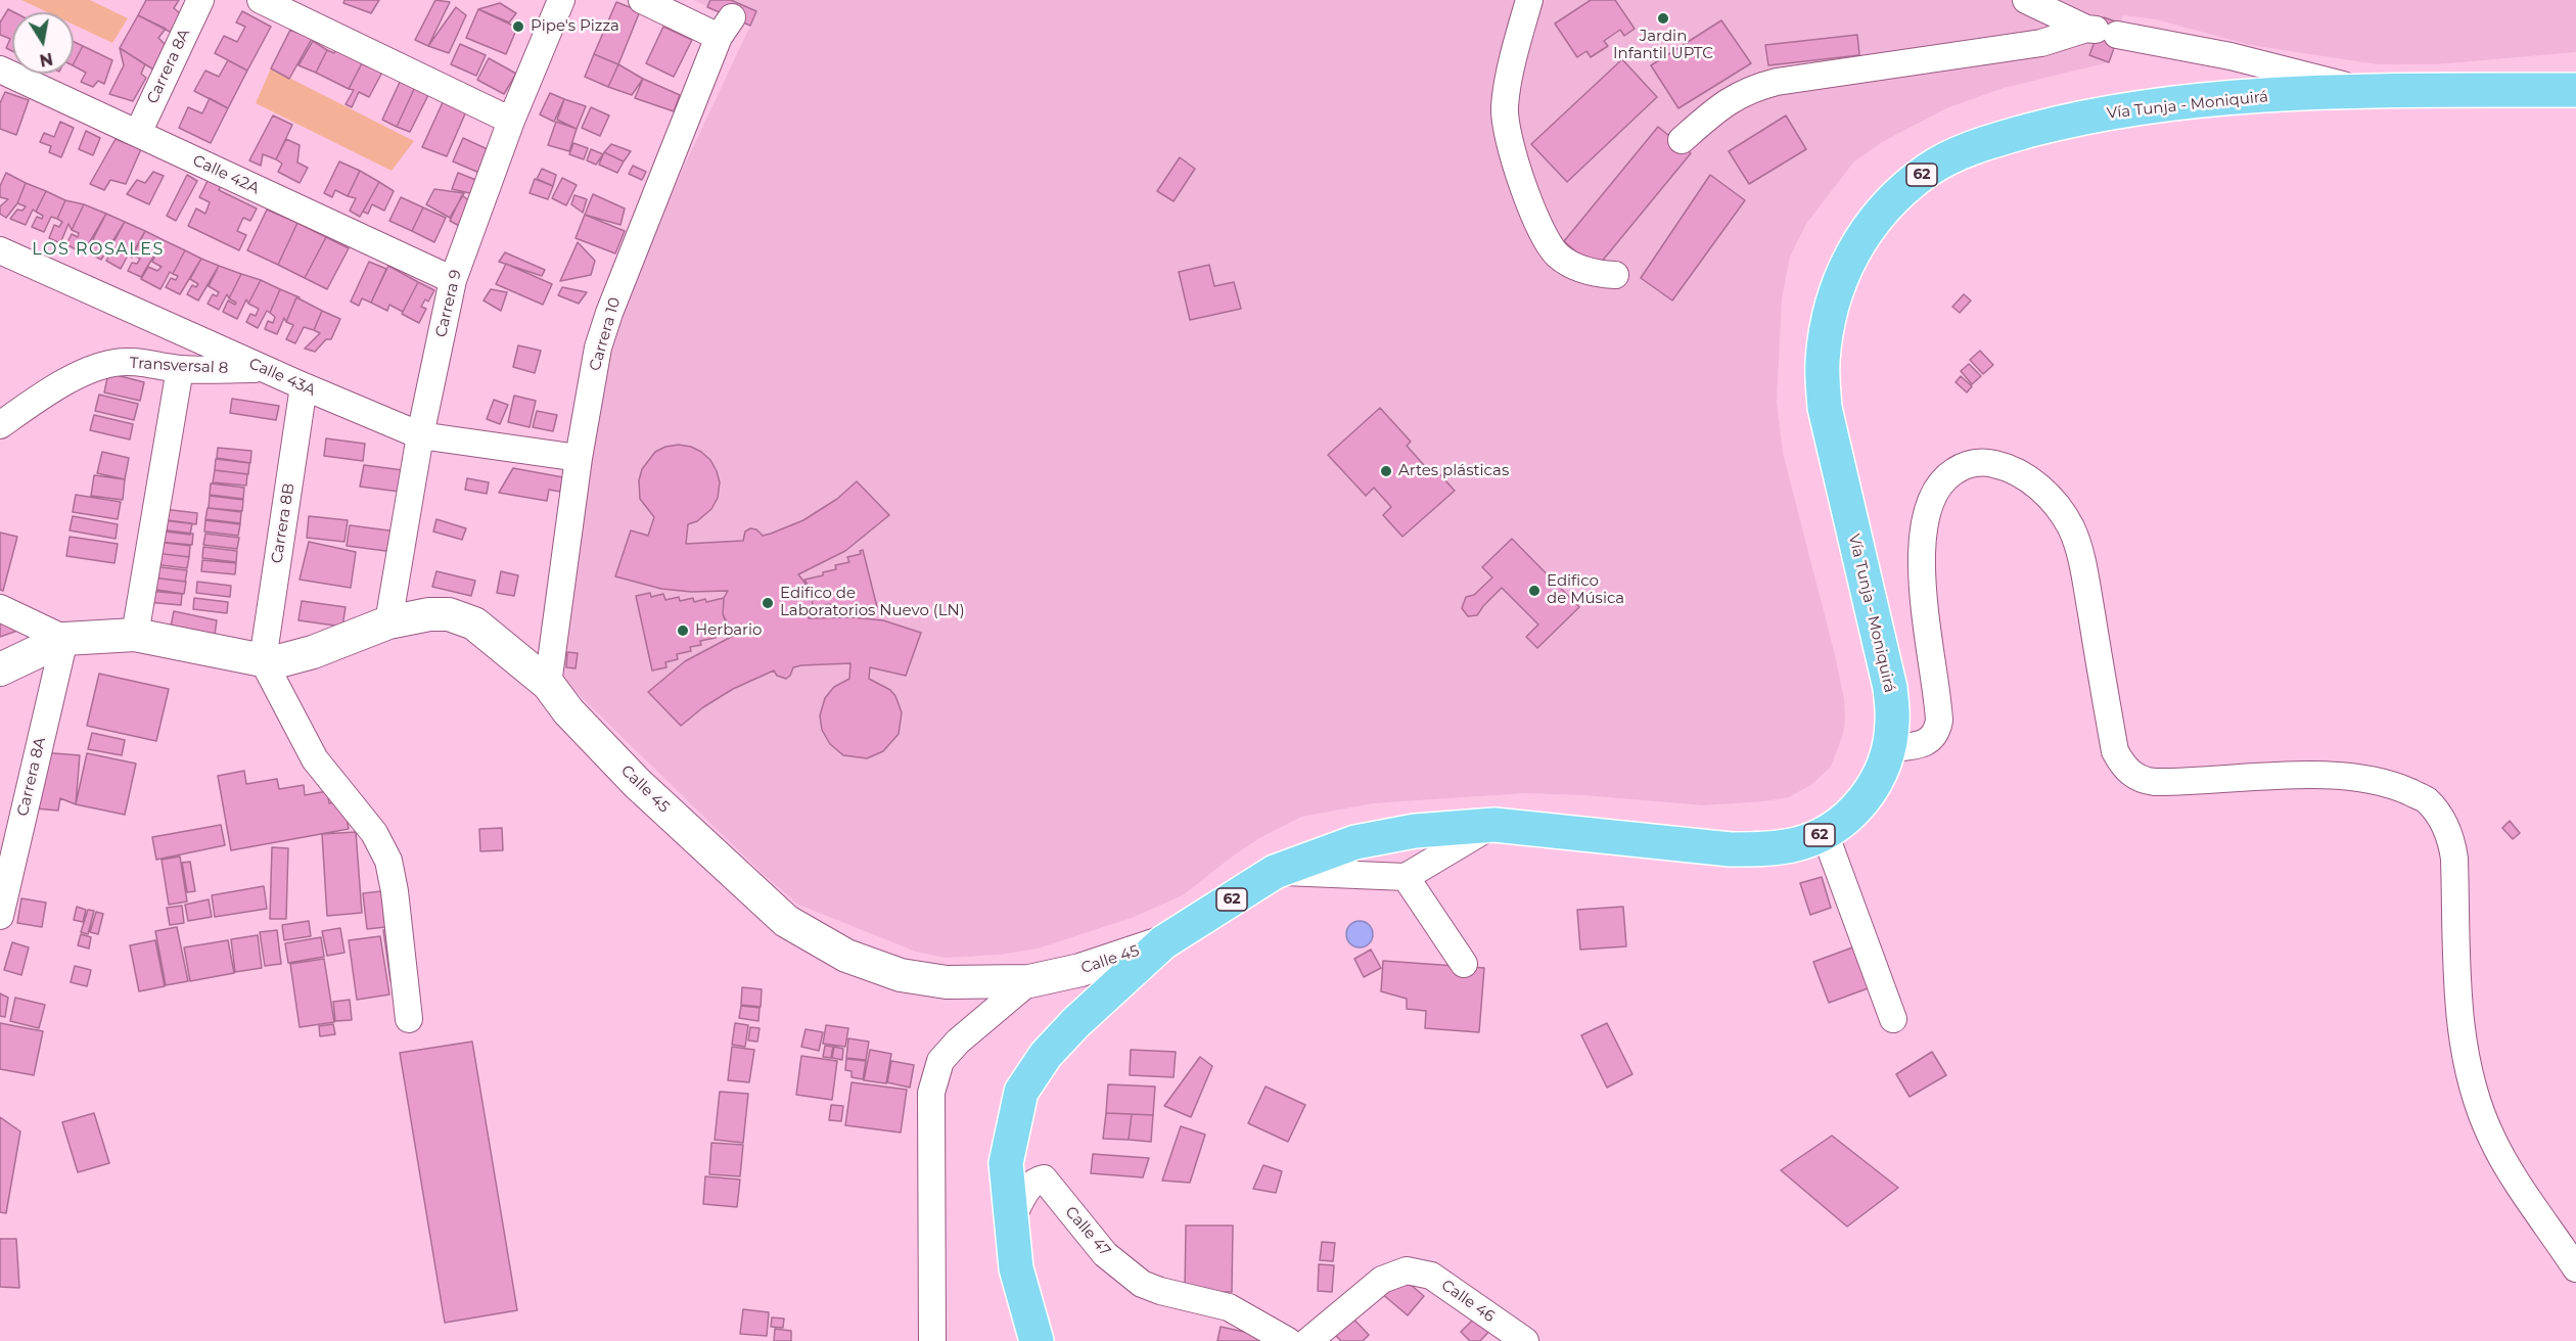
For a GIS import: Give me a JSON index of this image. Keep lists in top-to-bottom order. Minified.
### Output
{"streets":{"main road":["Vía Tunja - Moniquirá","62"],"street":["Carrera 8A","Calle 42A","Carrera 9","Carrera 10","Transversal 8","Calle 43A","Carrera 8B","Calle 45","Calle 47","Calle 46"]},"crossings":[["Carrera 8A","Calle 42A"],["Carrera 8A","Calle 45"],["Vía Tunja - Moniquirá","Calle 45"],["Vía Tunja - Moniquirá","Calle 47"],["Calle 42A","Carrera 9"],["Carrera 9","Calle 43A"],["Carrera 9","Calle 45"],["Carrera 10","Calle 43A"],["Carrera 10","Calle 45"],["Transversal 8","Calle 43A"],["Calle 43A","Carrera 8B"],["Carrera 8B","Calle 45"]],"districts":["LOS ROSALES"],"places":["Jardin Infantil UPTC","Pipe's Pizza","Artes plásticas","Edifico de Música","Edifico de Laboratorios Nuevo (LN)","Herbario"],"north":"bottom"}
